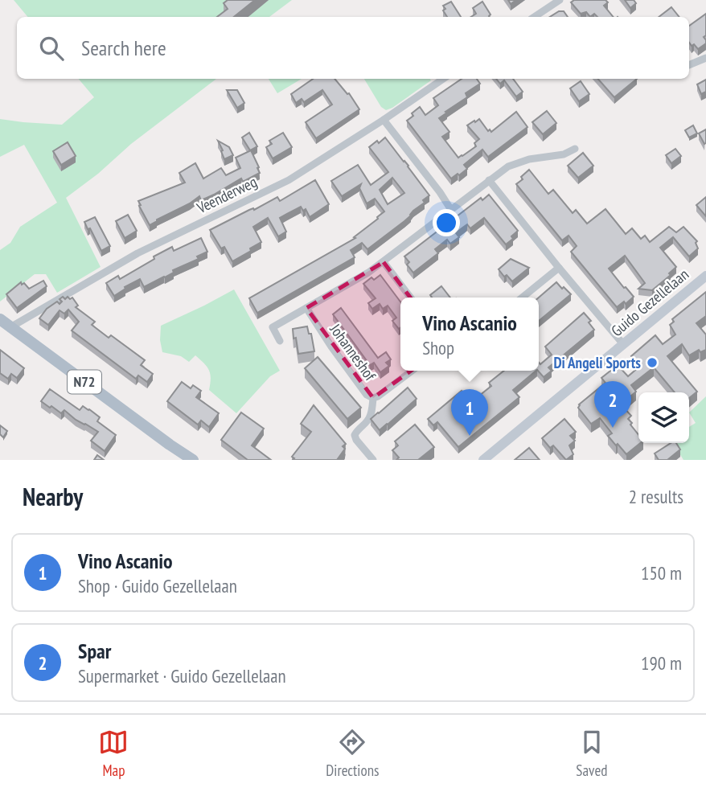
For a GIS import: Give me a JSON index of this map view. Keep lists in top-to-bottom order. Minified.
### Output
{"streets":{"main road":["Guido Gezellelaan","N72"],"street":["Veenderweg","Johanneshof"]},"crossings":[["Veenderweg","N72"]],"places":["Di Angeli Sports"],"page":{"search":"Search here","popup":["Vino Ascanio","Shop"],"pins":["2","1"],"heading":["Nearby","2 results"],"list":[{"mark":"1","name":"Vino Ascanio","note":"Shop · Guido Gezellelaan","value":"150 m"},{"mark":"2","name":"Spar","note":"Supermarket · Guido Gezellelaan","value":"190 m"}],"nav":["Map","Directions","Saved"]}}
